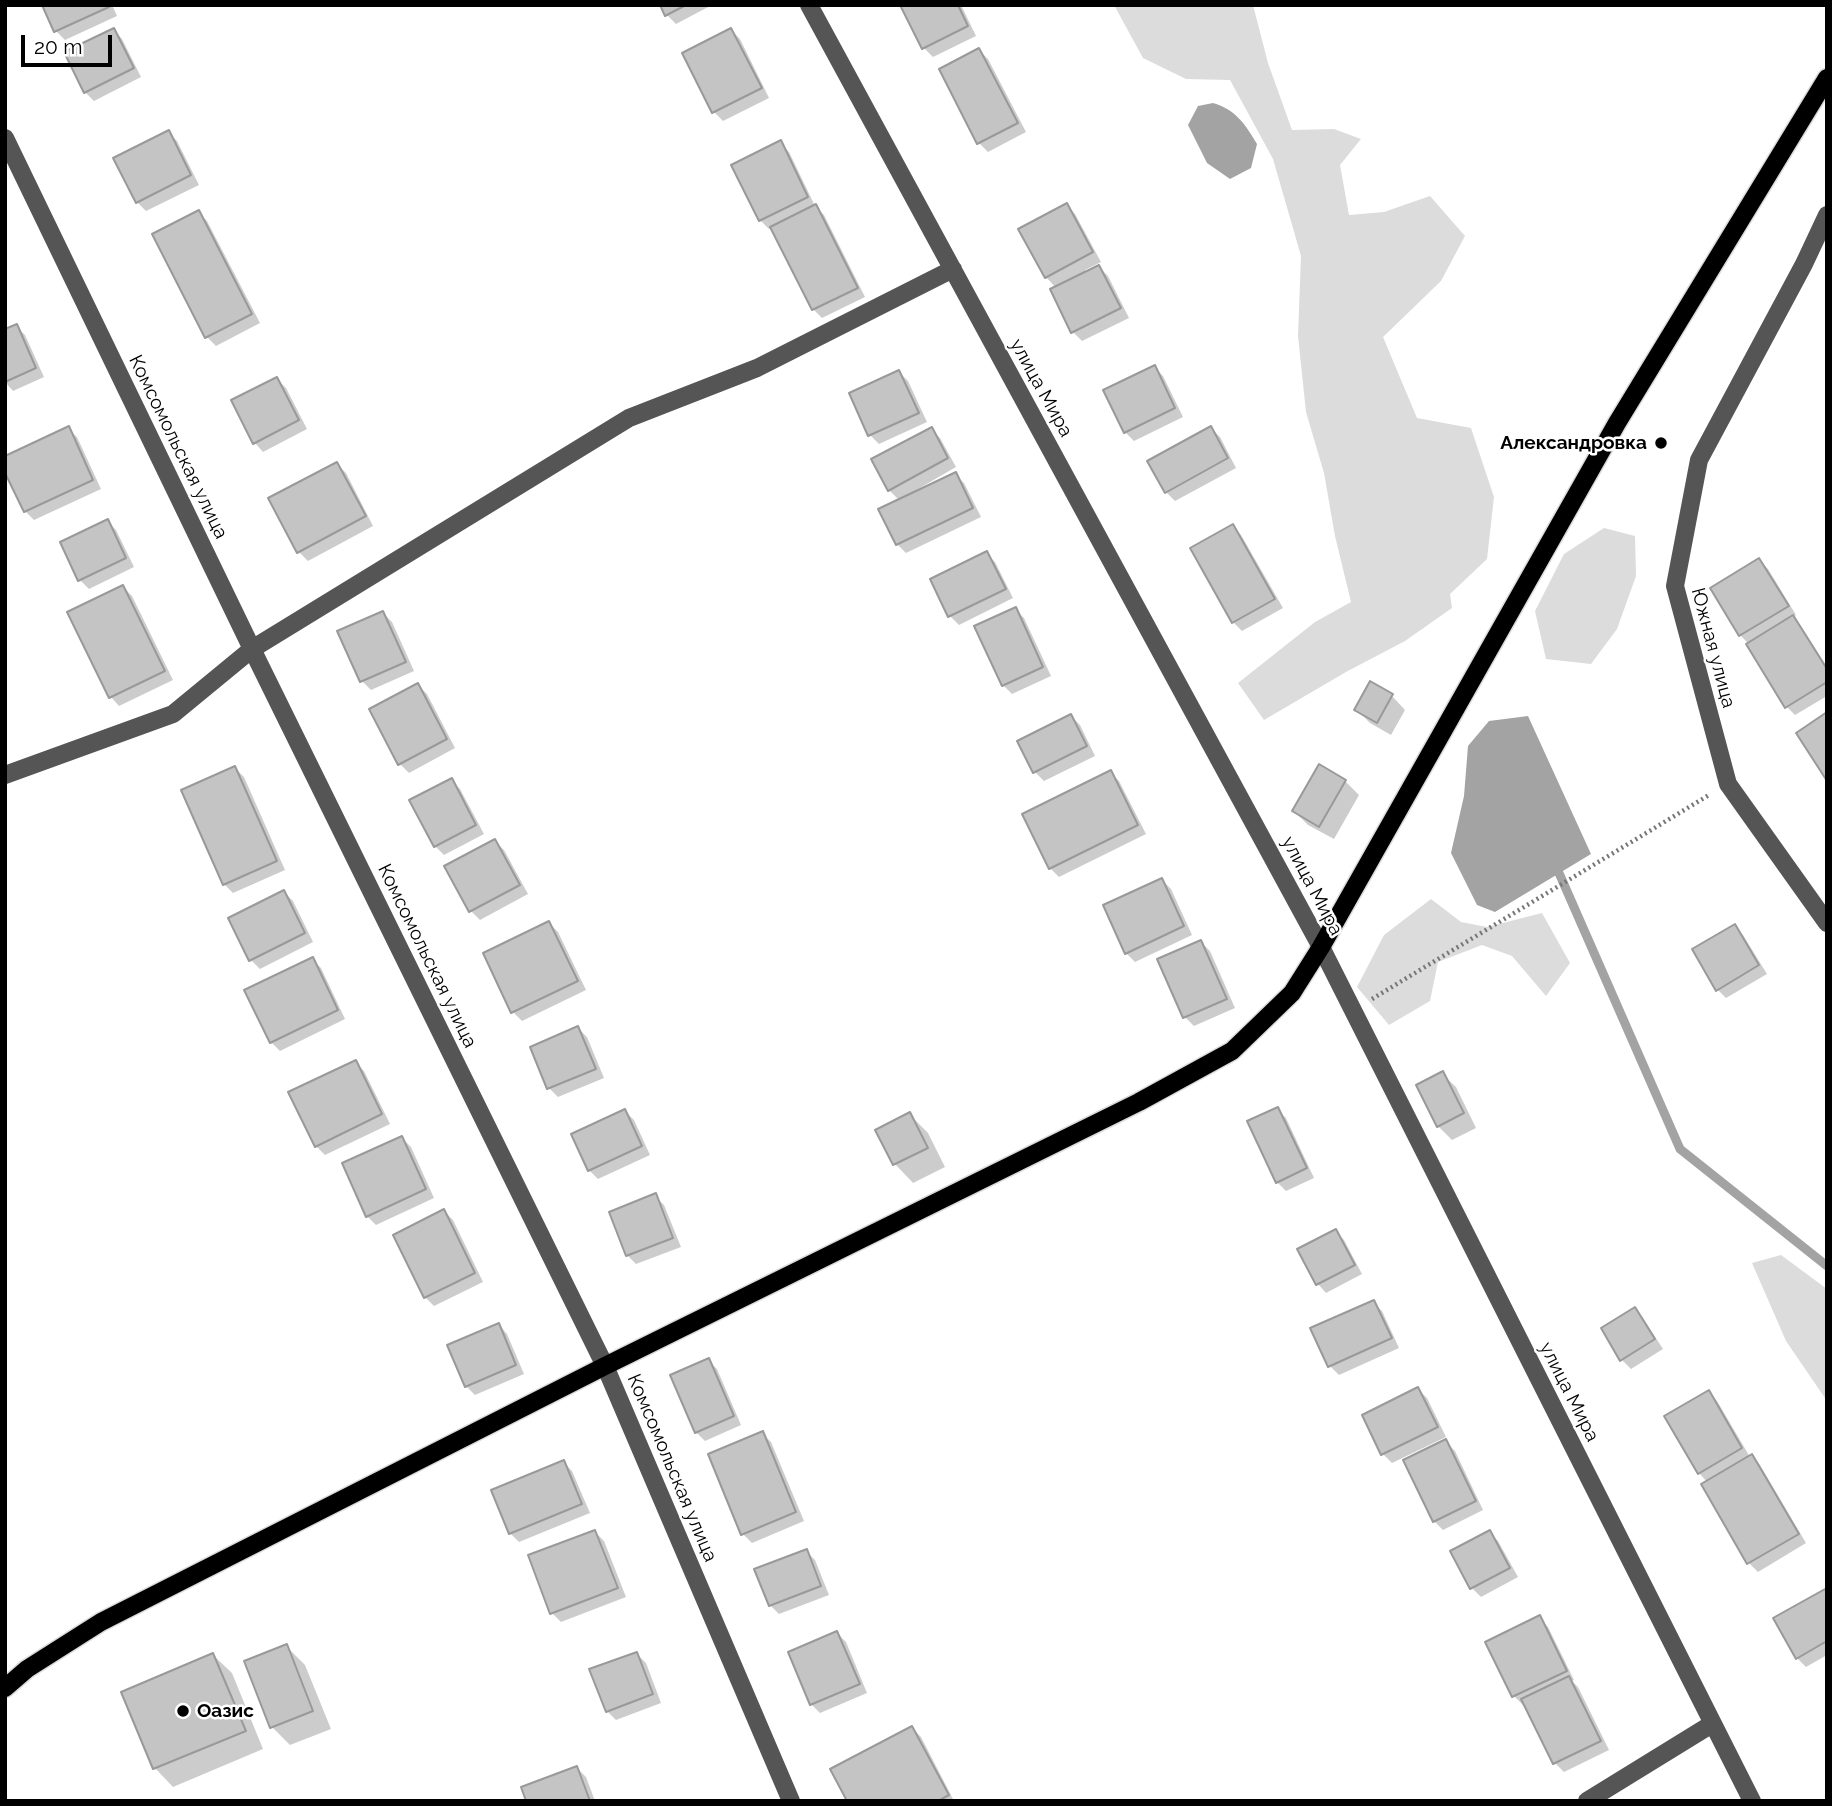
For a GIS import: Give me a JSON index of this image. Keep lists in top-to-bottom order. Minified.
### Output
{"streets":{"street":["улица Мира","Комсомольская улица","Южная улица"]},"places":["Александровка","Оазис"],"scale_bar":"20 m"}
